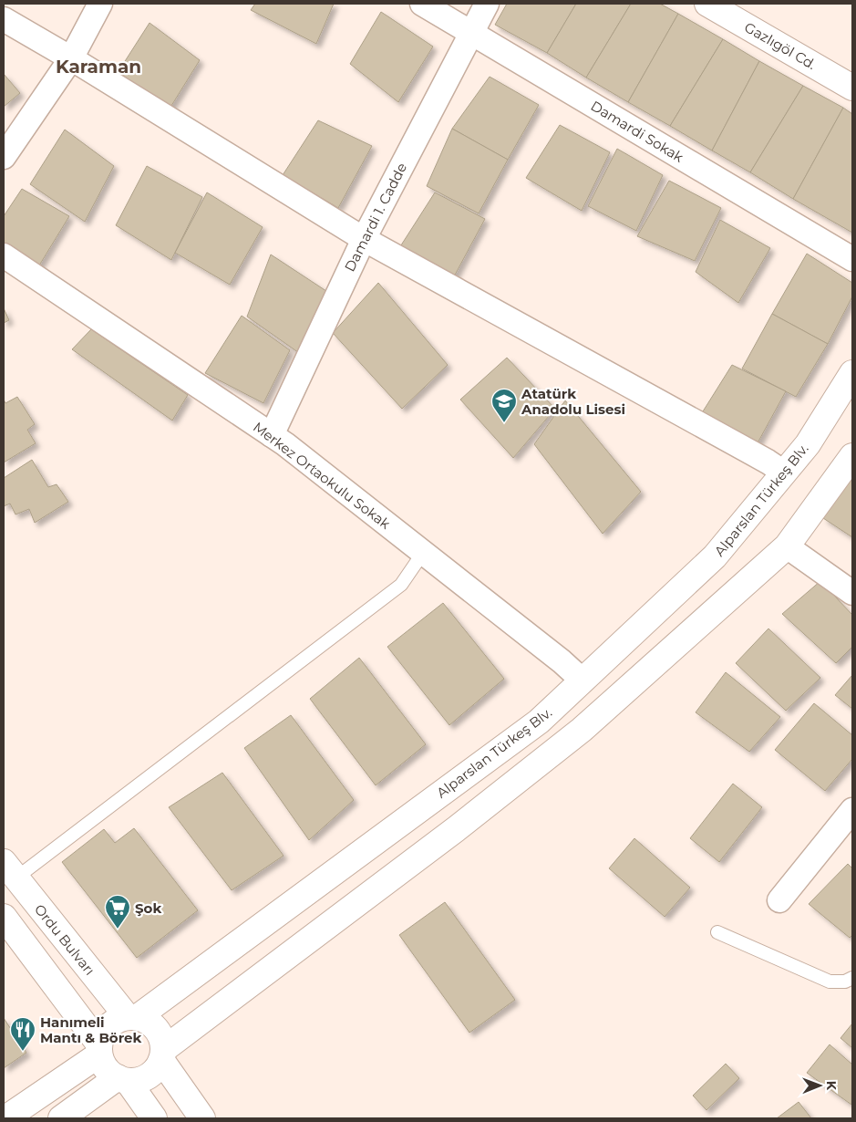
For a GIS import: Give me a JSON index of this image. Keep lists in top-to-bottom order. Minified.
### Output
{"streets":{"street":["Gazlıgöl Cd.","Damardi Sokak","Damardi 1. Cadde","Merkez Ortaokulu Sokak","Alparslan Türkeş Blv.","Ordu Bulvarı"]},"crossings":[["Damardi Sokak","Damardi 1. Cadde"],["Damardi 1. Cadde","Merkez Ortaokulu Sokak"],["Merkez Ortaokulu Sokak","Alparslan Türkeş Blv."],["Alparslan Türkeş Blv.","Ordu Bulvarı"]],"districts":["Karaman"],"places":{"school or university":["Atatürk Anadolu Lisesi"],"supermarket":["Şok"],"restaurant":["Hanımeli Mantı & Börek"]},"north":"right"}
